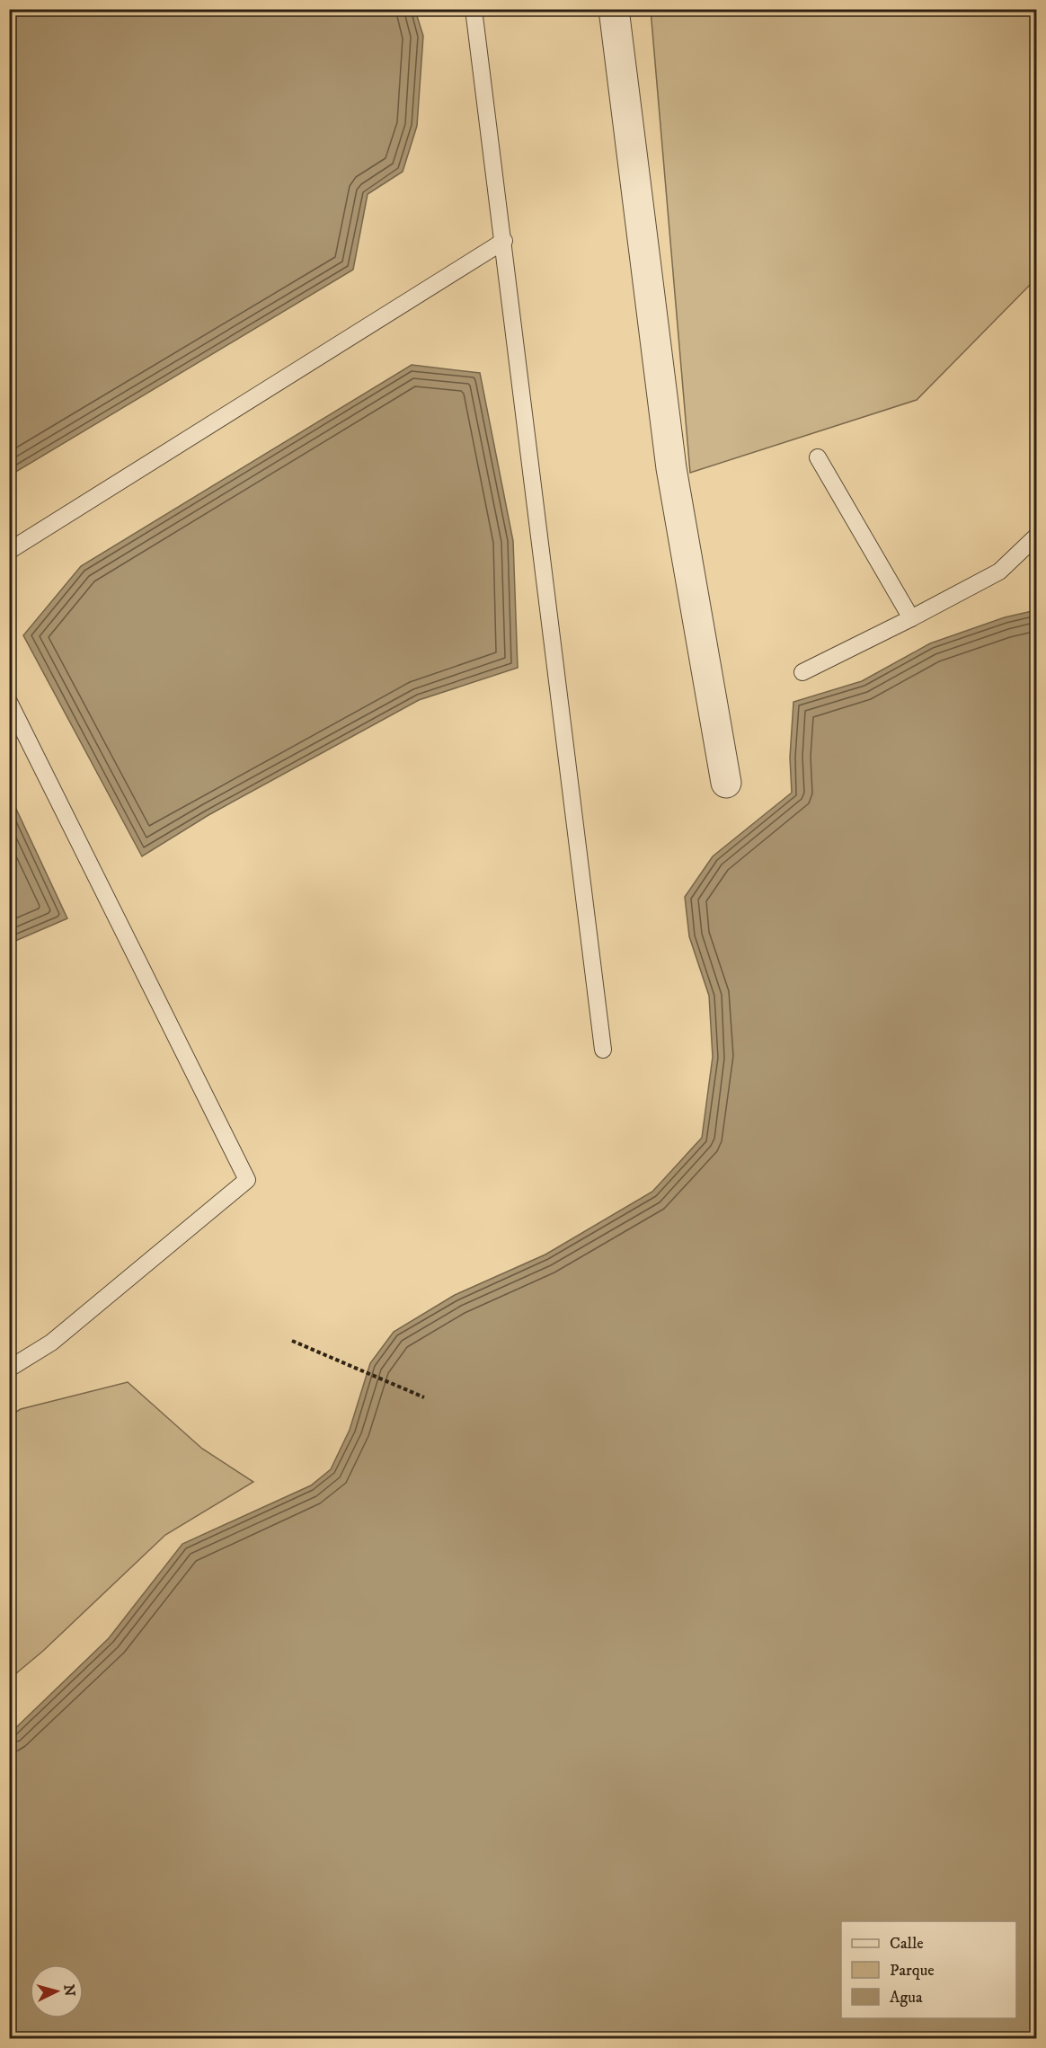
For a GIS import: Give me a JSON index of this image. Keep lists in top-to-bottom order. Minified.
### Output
{"legend":["Calle","Parque","Agua"],"north":"right"}
